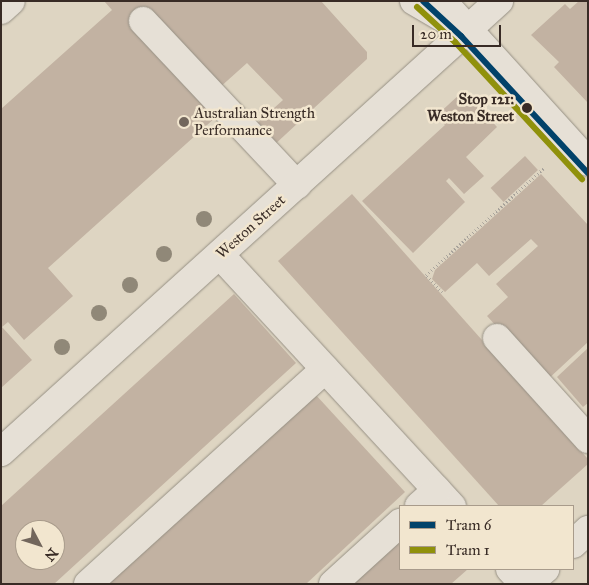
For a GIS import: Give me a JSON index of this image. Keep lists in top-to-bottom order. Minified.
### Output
{"streets":{"street":["Weston Street"]},"places":["Stop 121: Weston Street","Australian Strength Performance"],"lines":["tram line 6","tram line 1"],"legend":["Tram 6","Tram 1"],"scale_bar":"20 m","north":"bottom right"}
